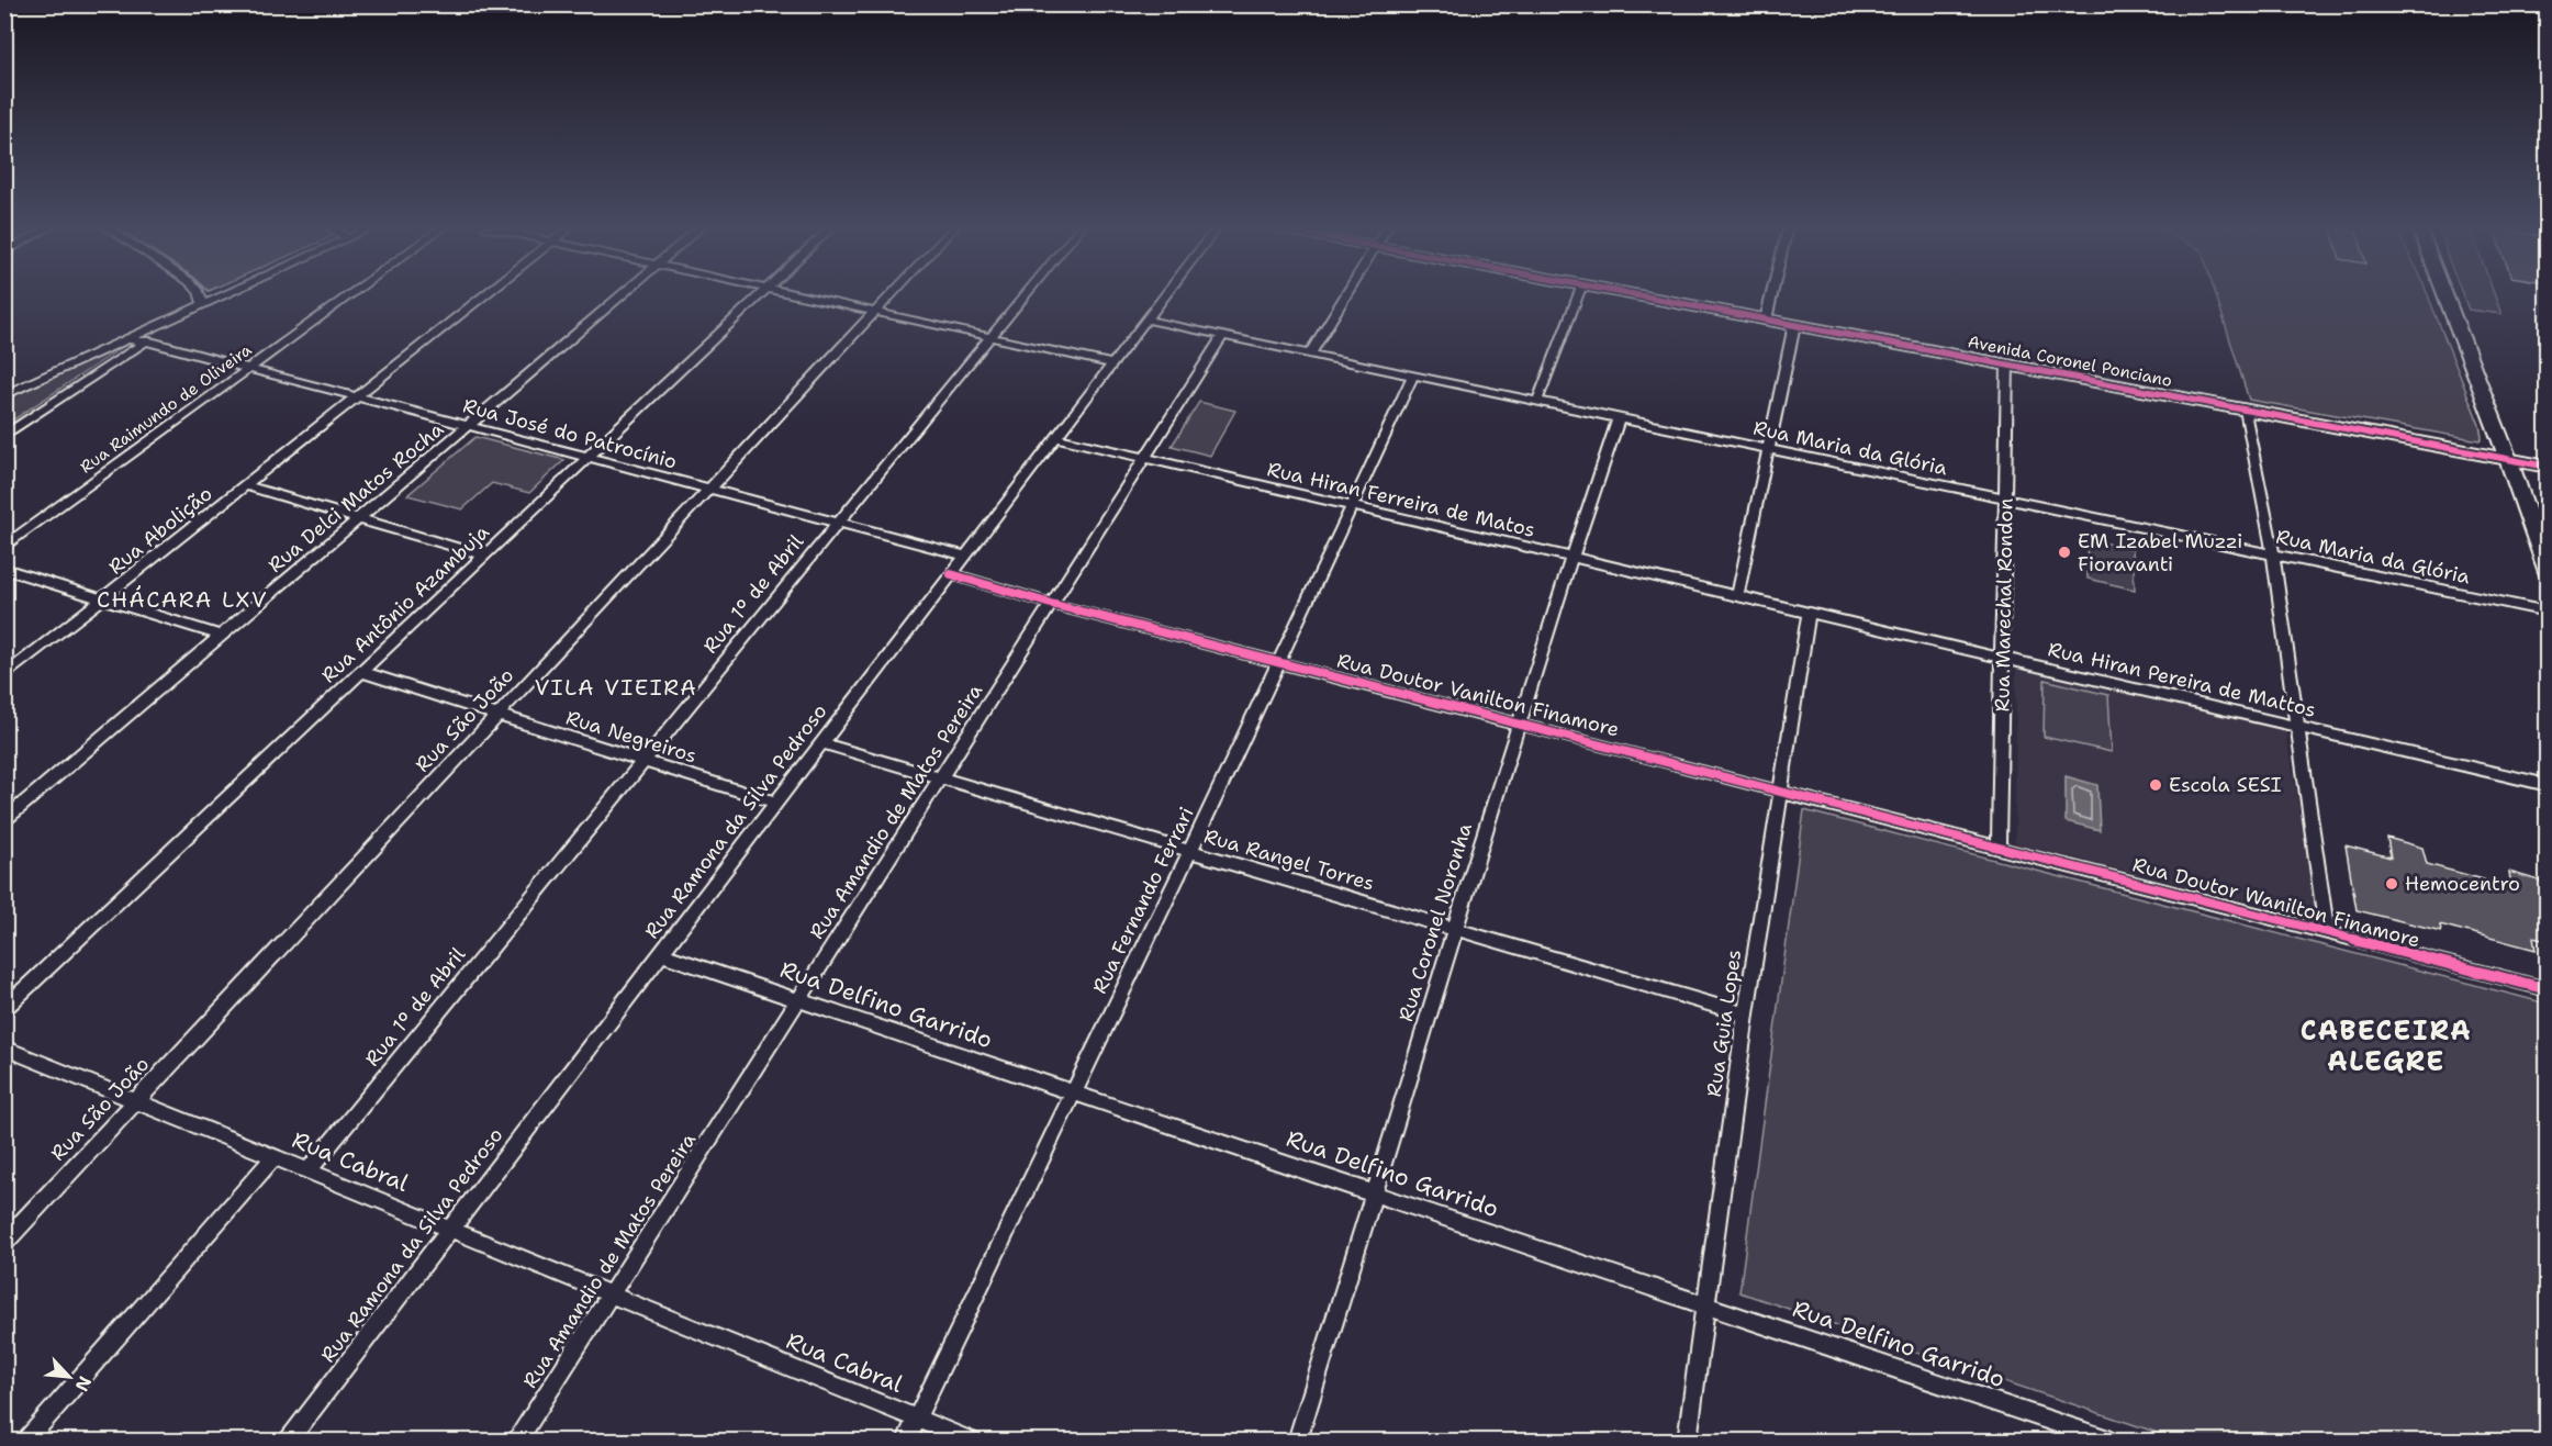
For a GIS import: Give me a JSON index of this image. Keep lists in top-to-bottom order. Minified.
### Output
{"streets":{"main road":["Avenida Coronel Ponciano"],"street":["Rua Raimundo de Oliveira","Rua José do Patrocínio","Rua Maria da Glória","Rua Delci Matos Rocha","Rua Hiran Ferreira de Matos","Rua Abolição","Rua 1º de Abril","Rua Antônio Azambuja","Rua Marechal Rondon","Rua Hiran Pereira de Mattos","Rua Doutor Vanilton Finamore","Rua São João","Rua Negreiros","Rua Amandio de Matos Pereira","Rua Ramona da Silva Pedroso","Rua Rangel Torres","Rua Fernando Ferrari","Rua Doutor Wanilton Finamore","Rua Coronel Noronha","Rua Delfino Garrido","Rua Guia Lopes","Rua Cabral"]},"crossings":[["Avenida Coronel Ponciano","Rua Marechal Rondon"],["Rua Raimundo de Oliveira","Rua José do Patrocínio"],["Rua José do Patrocínio","Rua Delci Matos Rocha"],["Rua José do Patrocínio","Rua Abolição"],["Rua José do Patrocínio","Rua 1º de Abril"],["Rua José do Patrocínio","Rua Antônio Azambuja"],["Rua José do Patrocínio","Rua São João"],["Rua José do Patrocínio","Rua Ramona da Silva Pedroso"],["Rua Maria da Glória","Rua Marechal Rondon"],["Rua Maria da Glória","Rua Amandio de Matos Pereira"],["Rua Maria da Glória","Rua Ramona da Silva Pedroso"],["Rua Maria da Glória","Rua Fernando Ferrari"],["Rua Maria da Glória","Rua Coronel Noronha"],["Rua Hiran Ferreira de Matos","Rua Hiran Pereira de Mattos"],["Rua Hiran Ferreira de Matos","Rua Amandio de Matos Pereira"],["Rua Hiran Ferreira de Matos","Rua Ramona da Silva Pedroso"],["Rua Hiran Ferreira de Matos","Rua Fernando Ferrari"],["Rua Hiran Ferreira de Matos","Rua Coronel Noronha"],["Rua Hiran Ferreira de Matos","Rua Guia Lopes"],["Rua 1º de Abril","Rua Negreiros"],["Rua 1º de Abril","Rua Cabral"],["Rua Antônio Azambuja","Rua Negreiros"],["Rua Marechal Rondon","Rua Hiran Pereira de Mattos"],["Rua Marechal Rondon","Rua Doutor Vanilton Finamore"],["Rua Marechal Rondon","Rua Doutor Wanilton Finamore"],["Rua Hiran Pereira de Mattos","Rua Guia Lopes"],["Rua Doutor Vanilton Finamore","Rua Amandio de Matos Pereira"],["Rua Doutor Vanilton Finamore","Rua Ramona da Silva Pedroso"],["Rua Doutor Vanilton Finamore","Rua Fernando Ferrari"],["Rua Doutor Vanilton Finamore","Rua Doutor Wanilton Finamore"],["Rua Doutor Vanilton Finamore","Rua Coronel Noronha"],["Rua Doutor Vanilton Finamore","Rua Guia Lopes"],["Rua São João","Rua Negreiros"],["Rua São João","Rua Cabral"],["Rua Negreiros","Rua Ramona da Silva Pedroso"],["Rua Amandio de Matos Pereira","Rua Rangel Torres"],["Rua Amandio de Matos Pereira","Rua Delfino Garrido"],["Rua Amandio de Matos Pereira","Rua Cabral"],["Rua Ramona da Silva Pedroso","Rua Rangel Torres"],["Rua Ramona da Silva Pedroso","Rua Delfino Garrido"],["Rua Ramona da Silva Pedroso","Rua Cabral"],["Rua Rangel Torres","Rua Fernando Ferrari"],["Rua Rangel Torres","Rua Coronel Noronha"],["Rua Rangel Torres","Rua Guia Lopes"],["Rua Fernando Ferrari","Rua Delfino Garrido"],["Rua Fernando Ferrari","Rua Cabral"],["Rua Coronel Noronha","Rua Delfino Garrido"],["Rua Delfino Garrido","Rua Guia Lopes"]],"districts":["CHÁCARA LXV","VILA VIEIRA","CABECEIRA ALEGRE"],"places":["EM Izabel Muzzi Fioravanti","Escola SESI","Hemocentro"],"north":"bottom right"}
